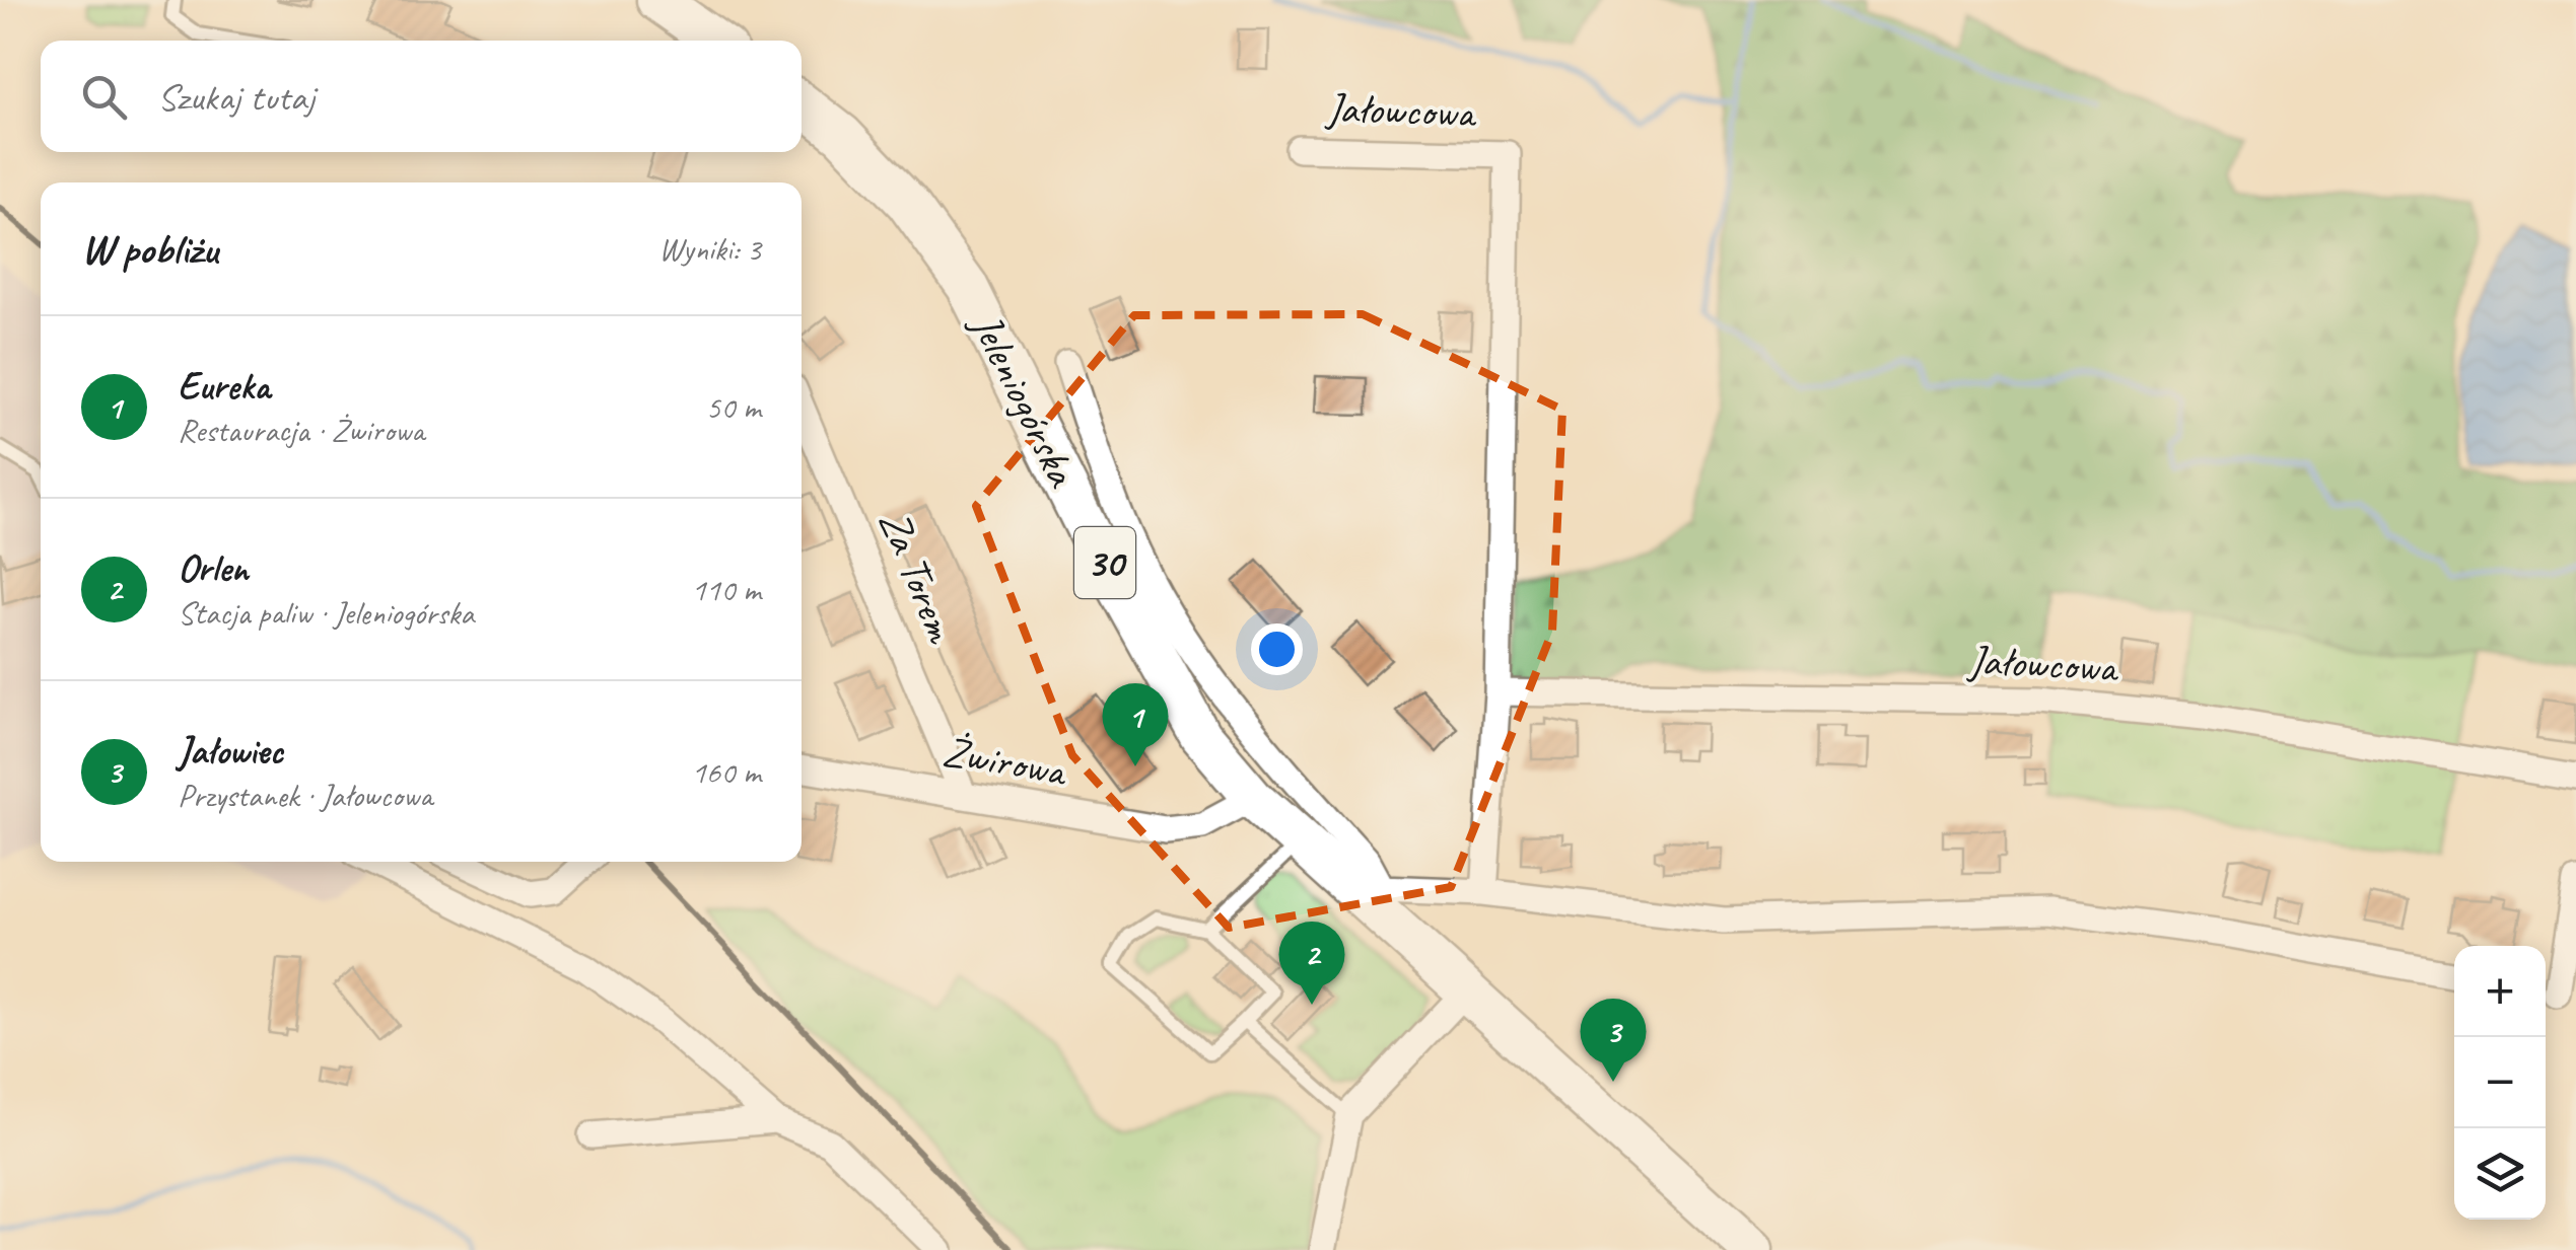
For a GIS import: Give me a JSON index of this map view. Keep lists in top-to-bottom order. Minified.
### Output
{"streets":{"main road":["Jeleniogórska","30"],"street":["Jałowcowa","Za Torem","Żwirowa"]},"crossings":[["Jeleniogórska","30"],["Jeleniogórska","Żwirowa"],["Za Torem","Żwirowa"]],"page":{"search":"Szukaj tutaj","heading":["W pobliżu","Wyniki: 3"],"list":[{"mark":"1","name":"Eureka","note":"Restauracja · Żwirowa","value":"50 m"},{"mark":"2","name":"Orlen","note":"Stacja paliw · Jeleniogórska","value":"110 m"},{"mark":"3","name":"Jałowiec","note":"Przystanek · Jałowcowa","value":"160 m"}],"pins":["1","2","3"],"map_buttons":["+","−"]}}
